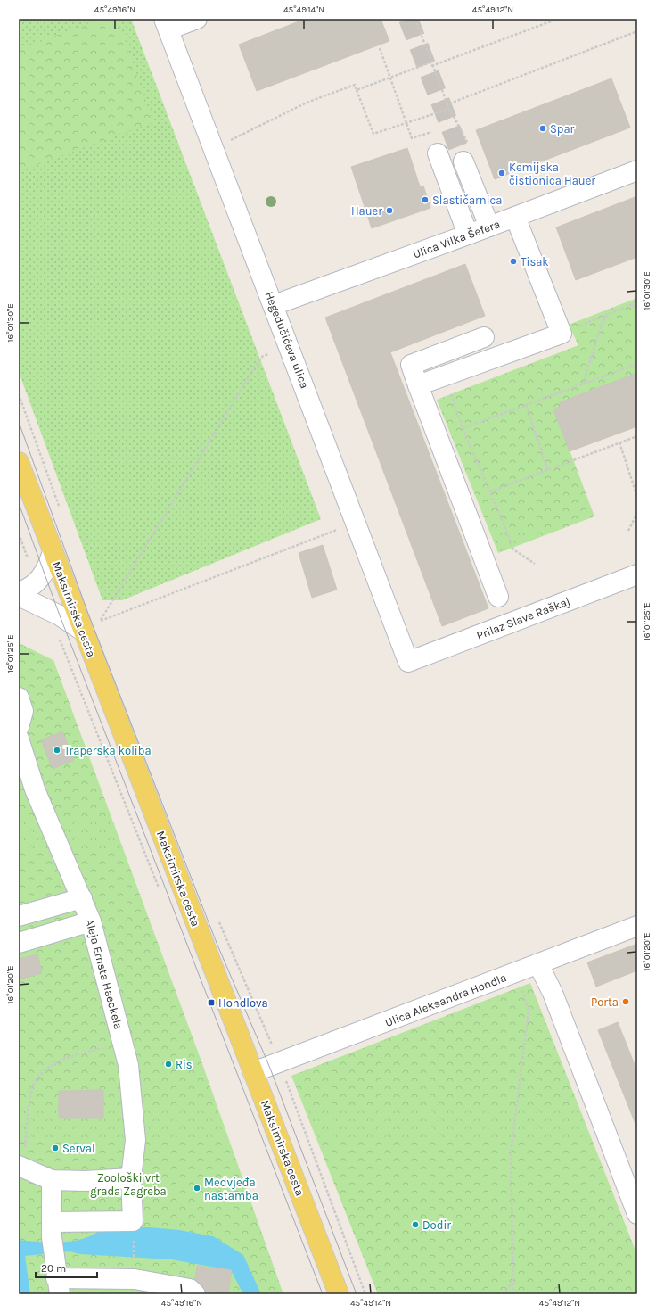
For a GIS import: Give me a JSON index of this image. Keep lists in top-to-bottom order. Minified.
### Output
{"streets":{"main road":["Maksimirska cesta"],"street":["Ulica Vilka Šefera","Hegedušićeva ulica","Prilaz Slave Raškaj","Aleja Ernsta Haeckela","Ulica Aleksandra Hondla"]},"crossings":[["Ulica Vilka Šefera","Hegedušićeva ulica"],["Hegedušićeva ulica","Prilaz Slave Raškaj"],["Maksimirska cesta","Ulica Aleksandra Hondla"]],"parks":["Zoološki vrt grada Zagreba"],"places":{"other":["Spar","Kemijska čistionica Hauer","Slastičarnica","Hauer","Tisak","Traperska koliba","Porta","Ris","Serval","Medvjeđa nastamba","Dodir"],"transit":["Hondlova"]},"scale_bar":"20 m","coordinates":["45°49'16\"N","45°49'14\"N","45°49'12\"N","16°01'30\"E","16°01'25\"E","16°01'20\"E"]}
